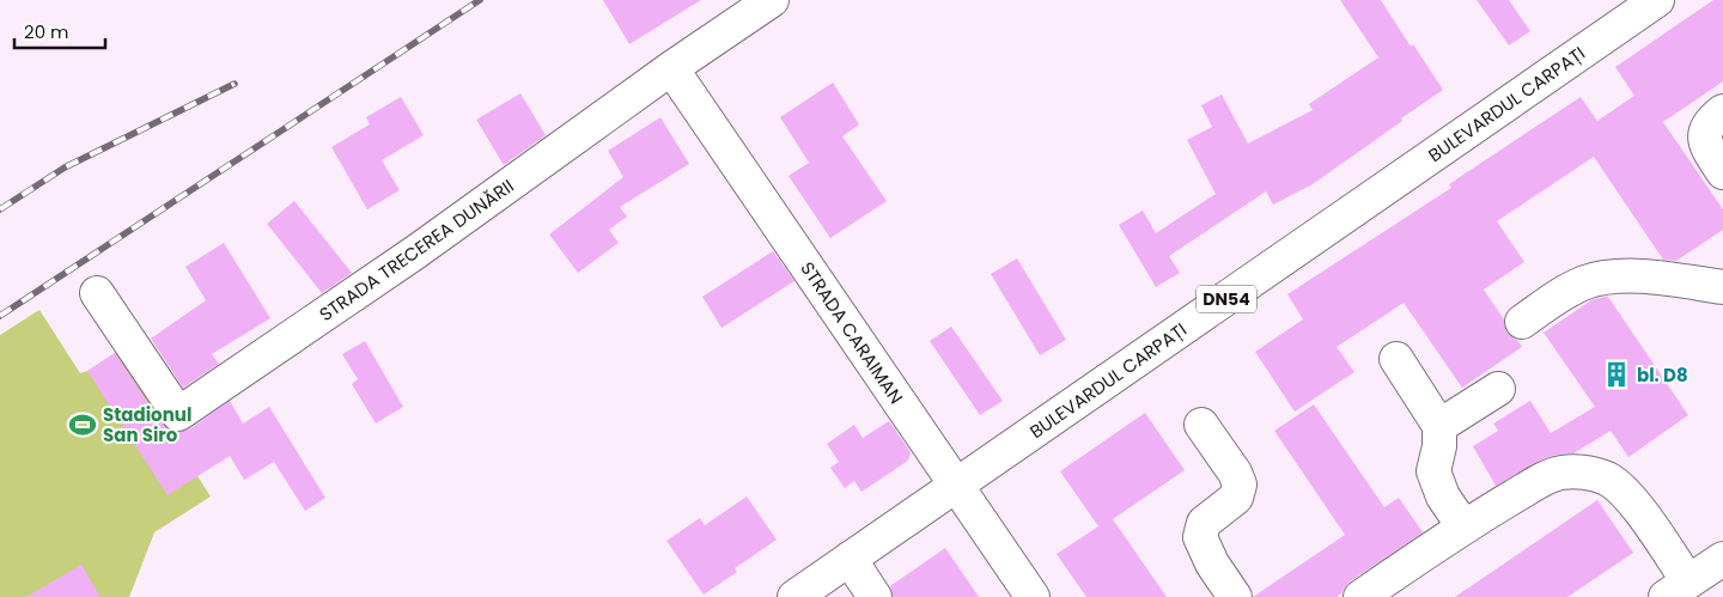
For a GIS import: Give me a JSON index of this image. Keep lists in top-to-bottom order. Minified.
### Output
{"streets":{"street":["BULEVARDUL CARPAȚI","STRADA TRECEREA DUNĂRII","DN54","STRADA CARAIMAN"]},"crossings":[["BULEVARDUL CARPAȚI","STRADA CARAIMAN"],["STRADA TRECEREA DUNĂRII","STRADA CARAIMAN"]],"places":{"building":["bl. D8"],"sports":["Stadionul San Siro"]},"scale_bar":"20 m"}
